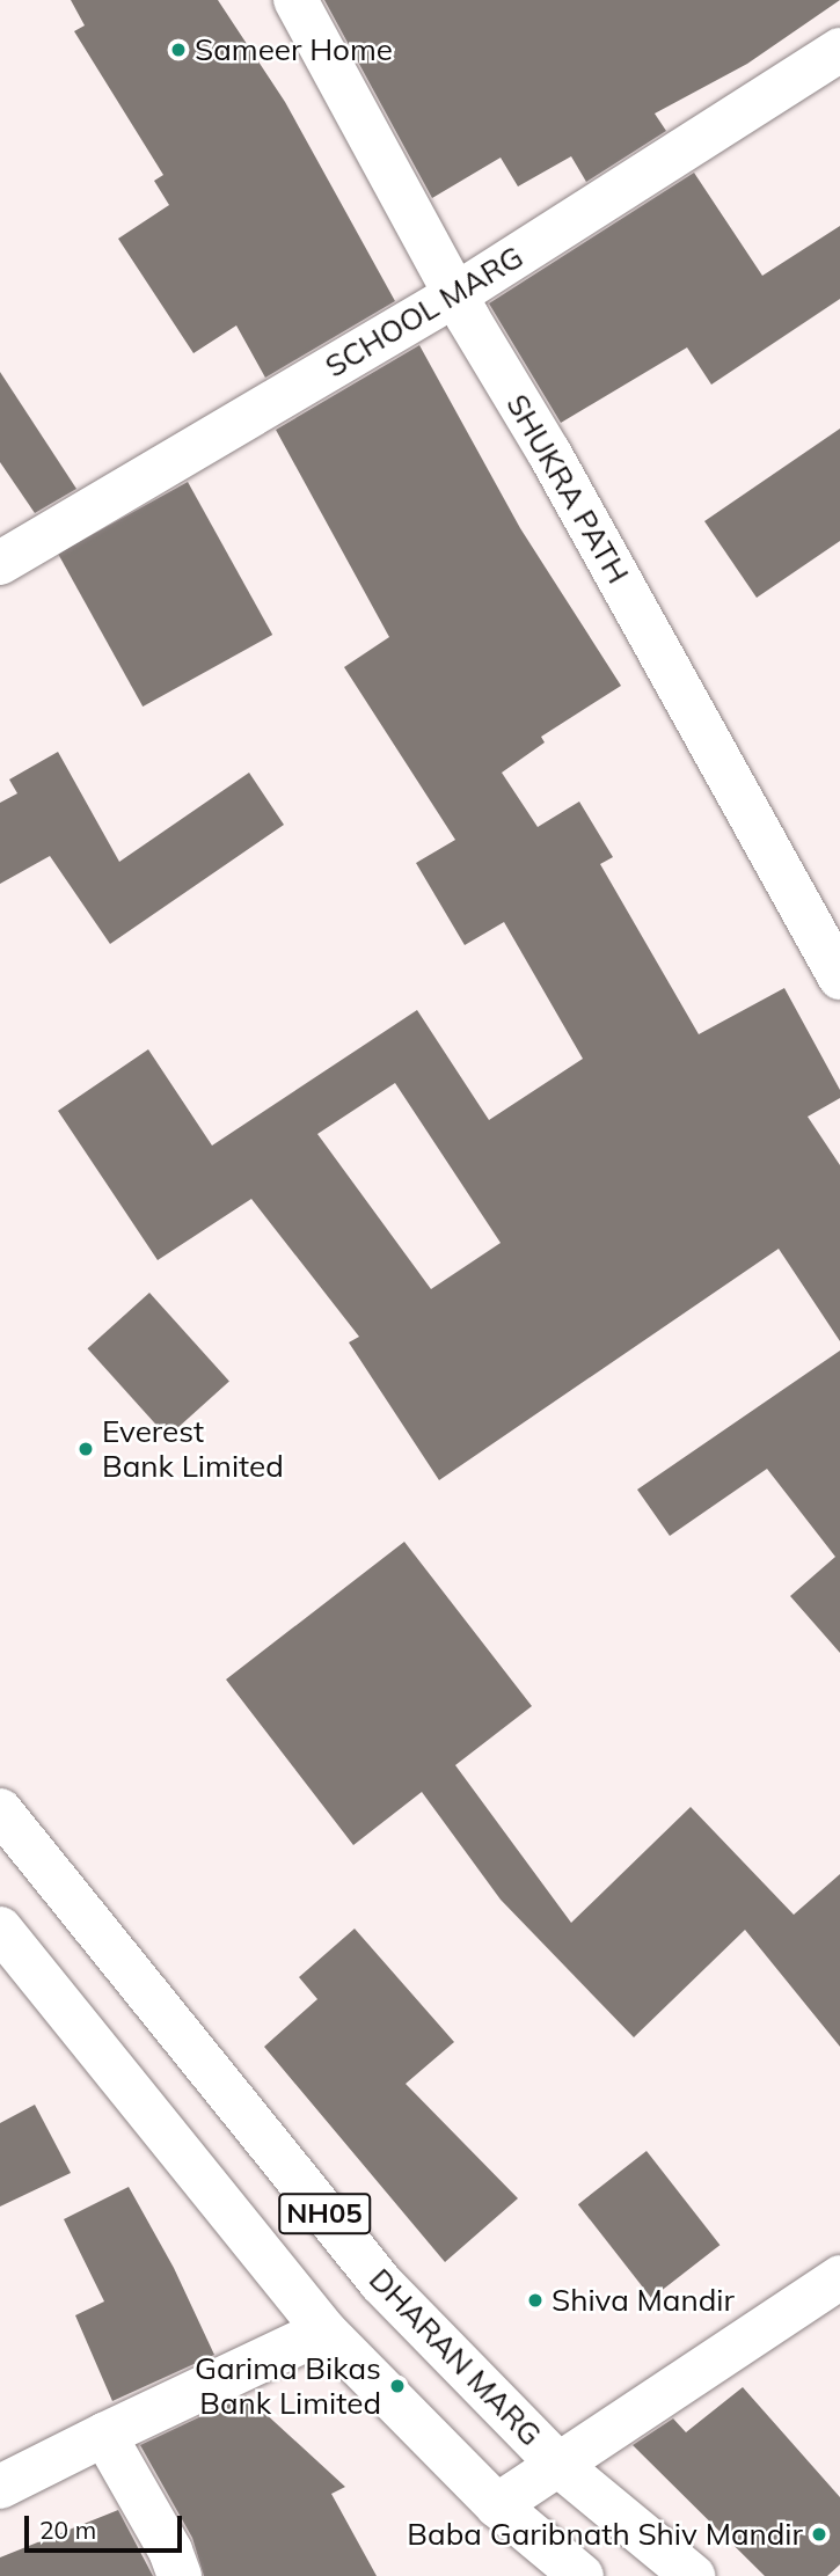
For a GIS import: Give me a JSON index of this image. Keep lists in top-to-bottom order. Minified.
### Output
{"streets":{"street":["SCHOOL MARG","SHUKRA PATH","NH05","DHARAN MARG"]},"crossings":[["SCHOOL MARG","SHUKRA PATH"]],"places":["Sameer Home","Everest Bank Limited","Shiva Mandir","Garima Bikas Bank Limited","Baba Garibnath Shiv Mandir"],"scale_bar":"20 m"}
